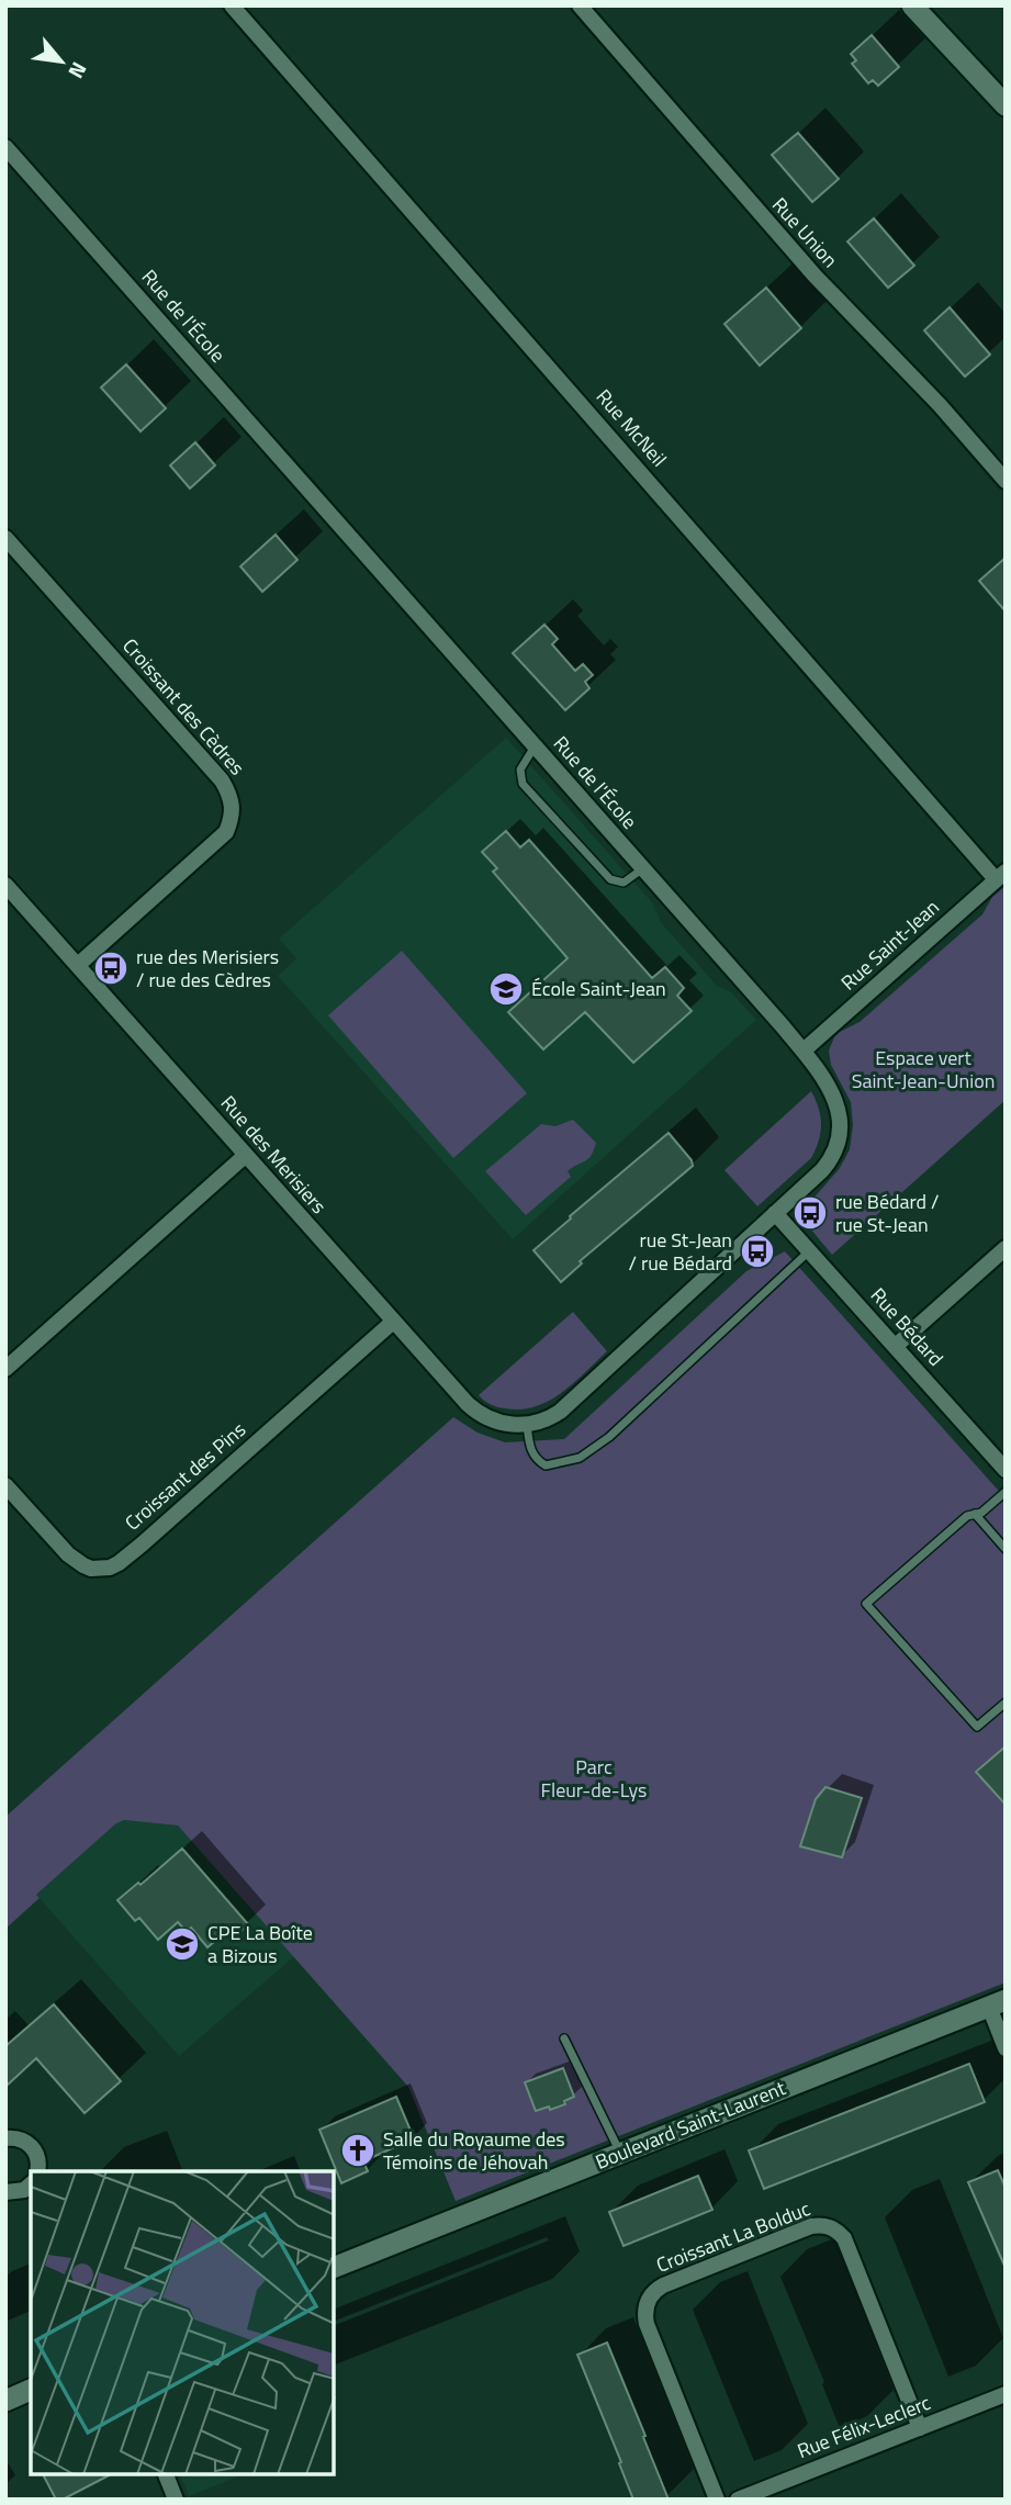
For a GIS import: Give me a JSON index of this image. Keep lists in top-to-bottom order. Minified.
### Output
{"streets":{"street":["Rue Union","Rue de l'École","Rue McNeil","Croissant des Cèdres","Rue Saint-Jean","Rue des Merisiers","Rue Bédard","Croissant des Pins","Boulevard Saint-Laurent","Croissant La Bolduc","Rue Félix-Leclerc"]},"crossings":[["Rue de l'École","Rue Saint-Jean"],["Rue de l'École","Rue des Merisiers"],["Rue de l'École","Rue Bédard"],["Rue McNeil","Rue Saint-Jean"],["Croissant des Cèdres","Rue des Merisiers"],["Rue des Merisiers","Croissant des Pins"],["Croissant La Bolduc","Rue Félix-Leclerc"]],"parks":["Espace vert Saint-Jean-Union","Parc Fleur-de-Lys"],"places":{"bus stop":["rue des Merisiers / rue des Cèdres","rue Bédard / rue St-Jean","rue St-Jean / rue Bédard"],"school or university":["École Saint-Jean","CPE La Boîte a Bizous"],"church":["Salle du Royaume des Témoins de Jéhovah"]},"north":"bottom right"}
